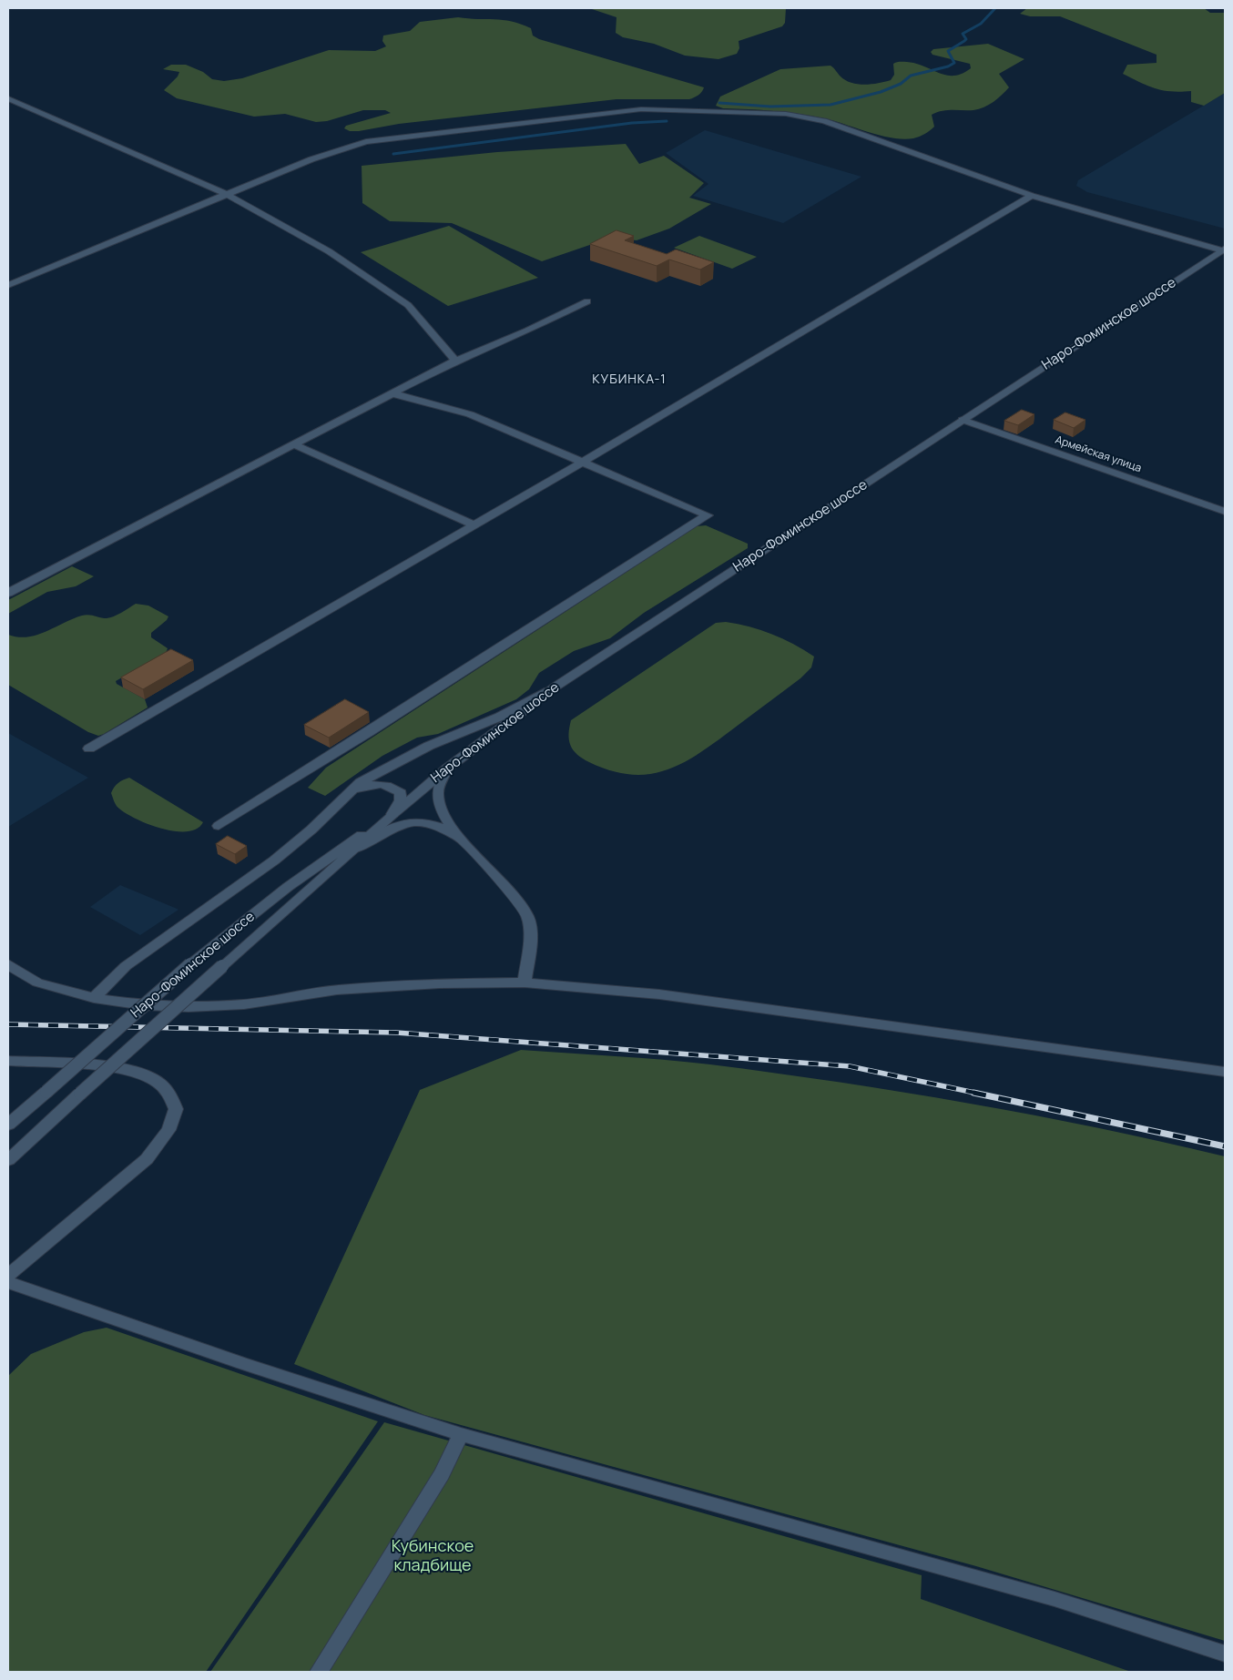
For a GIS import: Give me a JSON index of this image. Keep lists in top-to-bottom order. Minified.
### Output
{"streets":{"street":["Наро-Фоминское шоссе","Армейская улица"]},"crossings":[["Наро-Фоминское шоссе","Армейская улица"]],"districts":["КУБИНКА-1"],"parks":["Кубинское кладбище"]}
